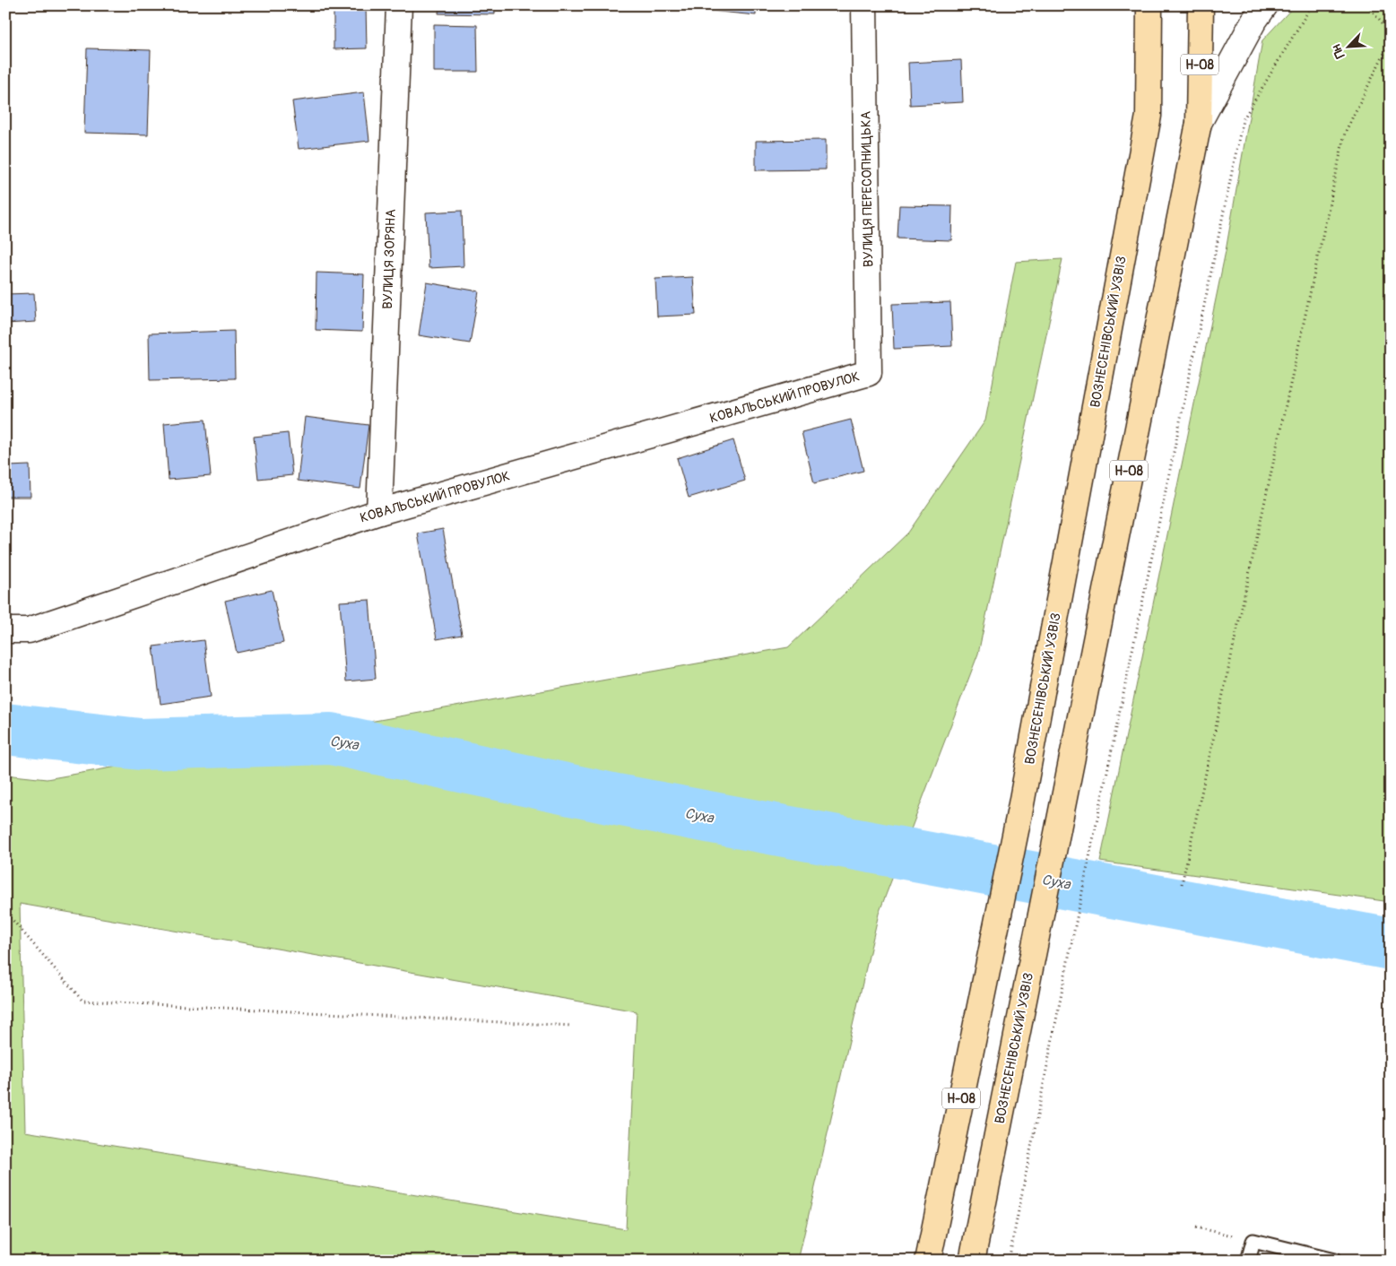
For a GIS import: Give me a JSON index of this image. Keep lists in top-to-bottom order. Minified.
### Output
{"streets":{"main road":["Н-08","ВОЗНЕСЕНІВСЬКИЙ УЗВІЗ"],"street":["ВУЛИЦЯ ПЕРЕСОПНИЦЬКА","ВУЛИЦЯ ЗОРЯНА","КОВАЛЬСЬКИЙ ПРОВУЛОК"]},"crossings":[["Н-08","ВОЗНЕСЕНІВСЬКИЙ УЗВІЗ"],["ВУЛИЦЯ ПЕРЕСОПНИЦЬКА","КОВАЛЬСЬКИЙ ПРОВУЛОК"],["ВУЛИЦЯ ЗОРЯНА","КОВАЛЬСЬКИЙ ПРОВУЛОК"]],"water":["Суха"],"north":"bottom left"}
